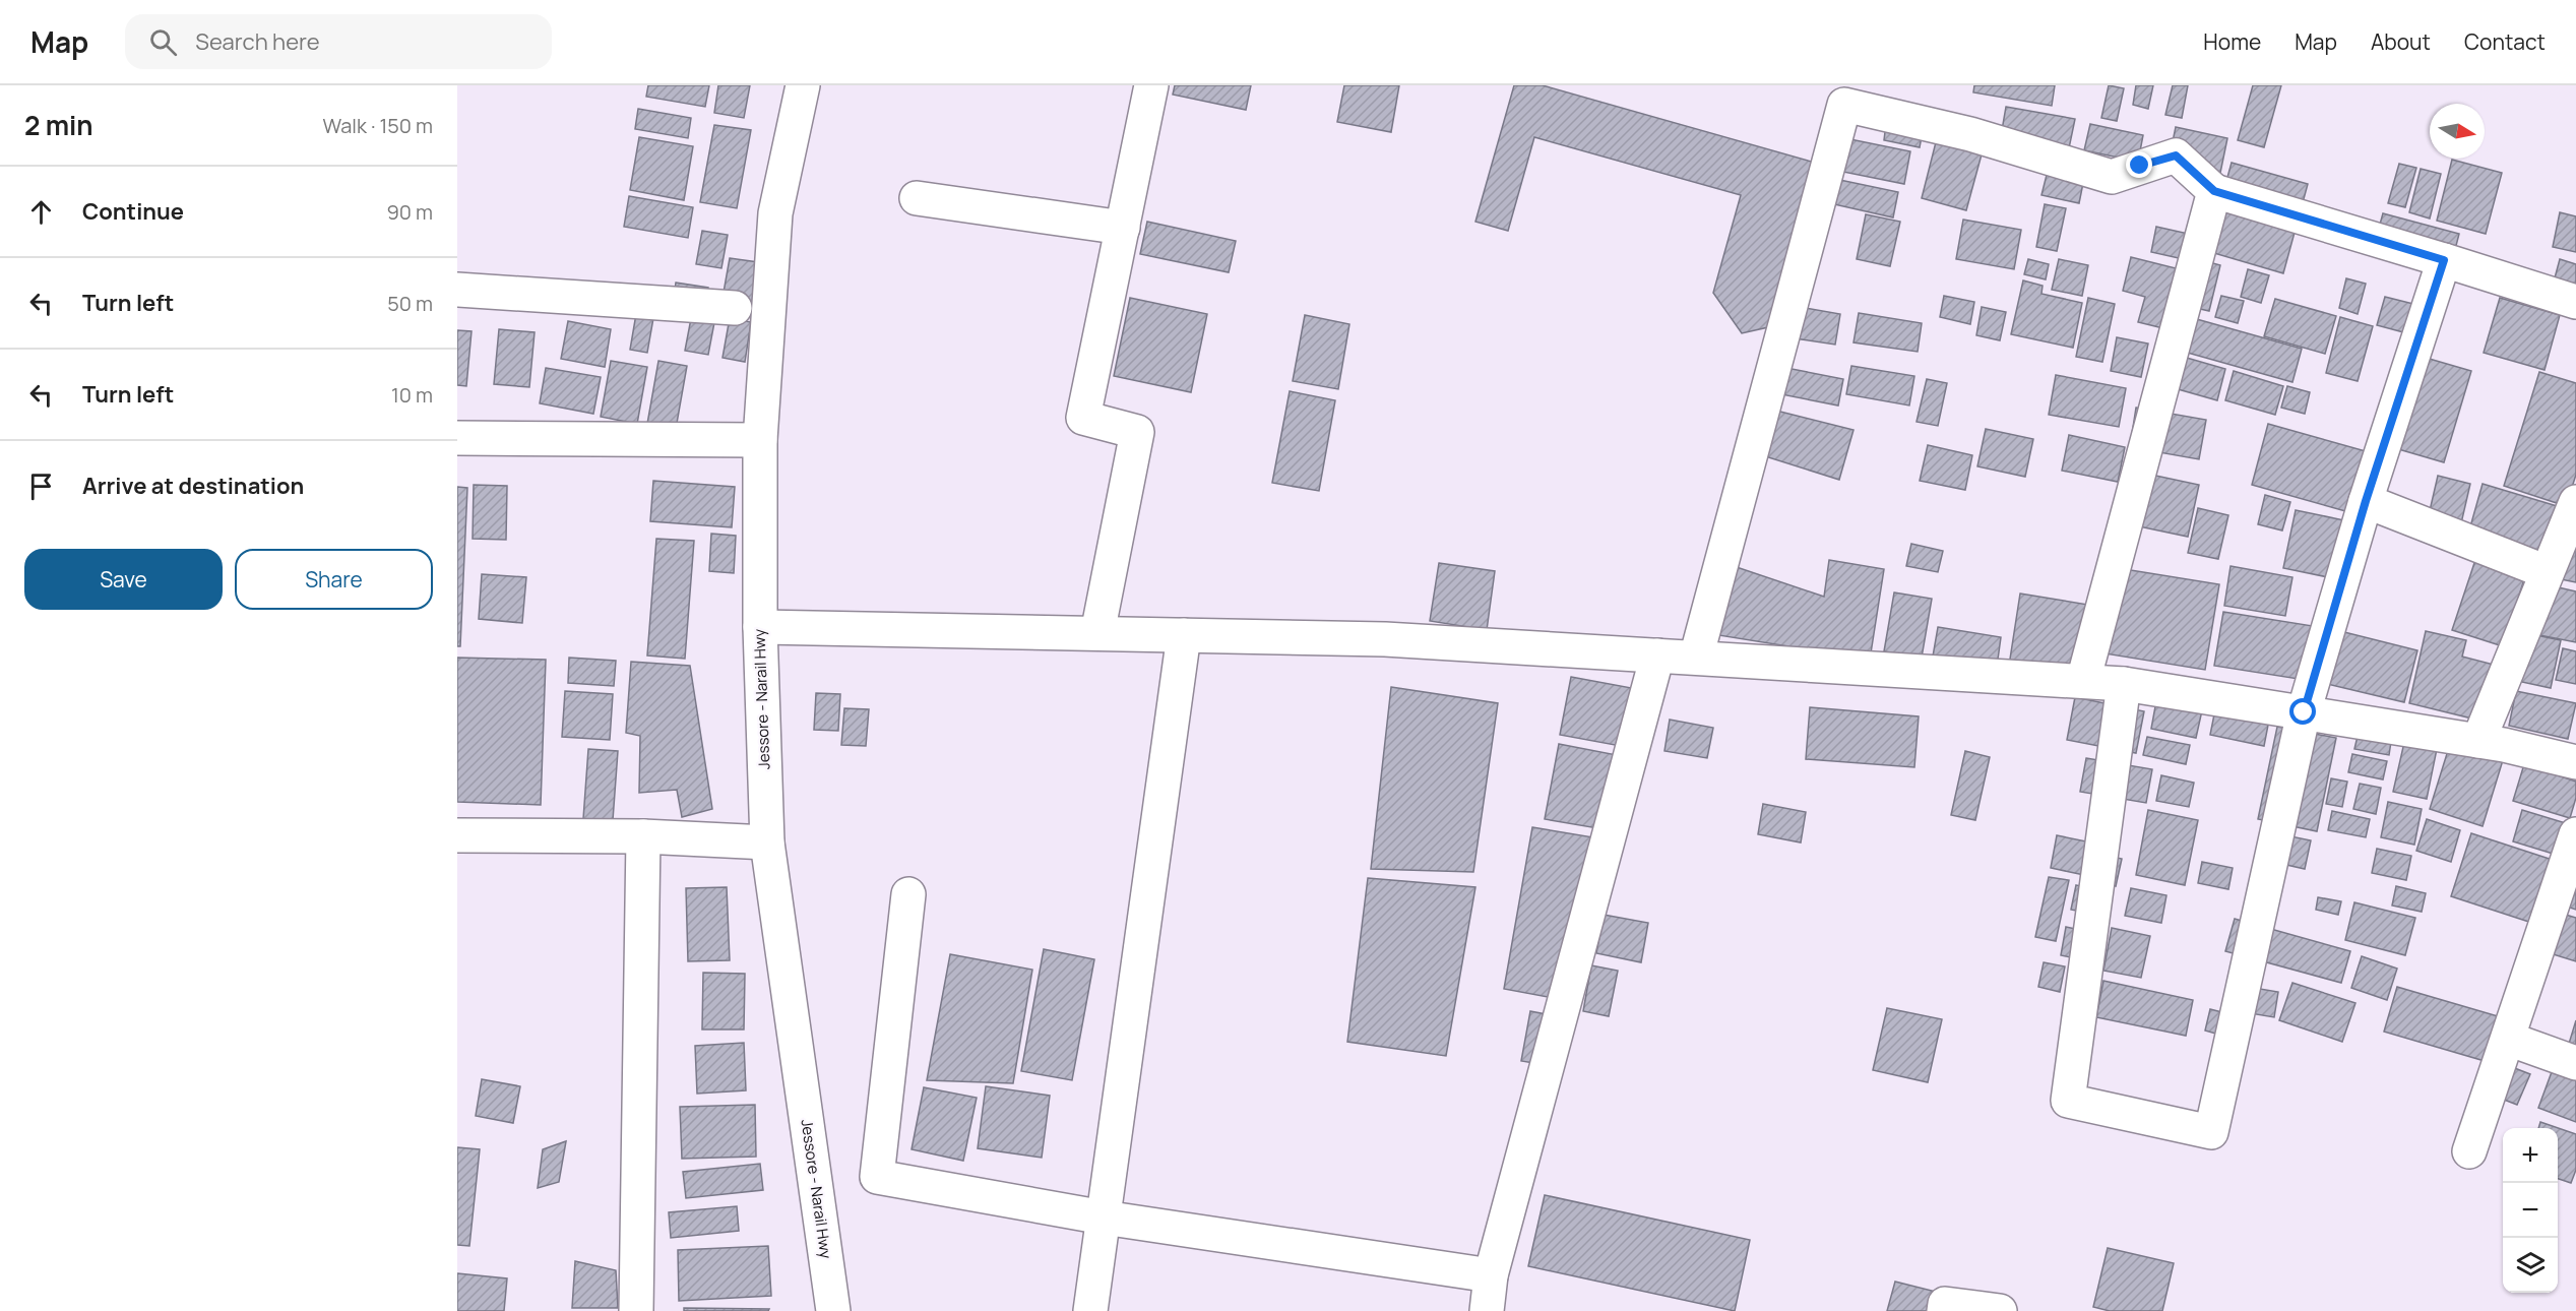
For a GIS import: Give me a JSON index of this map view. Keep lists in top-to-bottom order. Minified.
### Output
{"streets":{"main road":["Jessore - Narail Hwy"]},"north":"right","page":{"header":"Map","search":"Search here","nav":["Home","Map","About","Contact"],"heading":["2 min","Walk · 150 m"],"list":[["Continue","90 m"],["Turn left","50 m"],["Turn left","10 m"],"Arrive at destination"],"buttons":["Save","Share"],"map_buttons":["+","−"]}}
